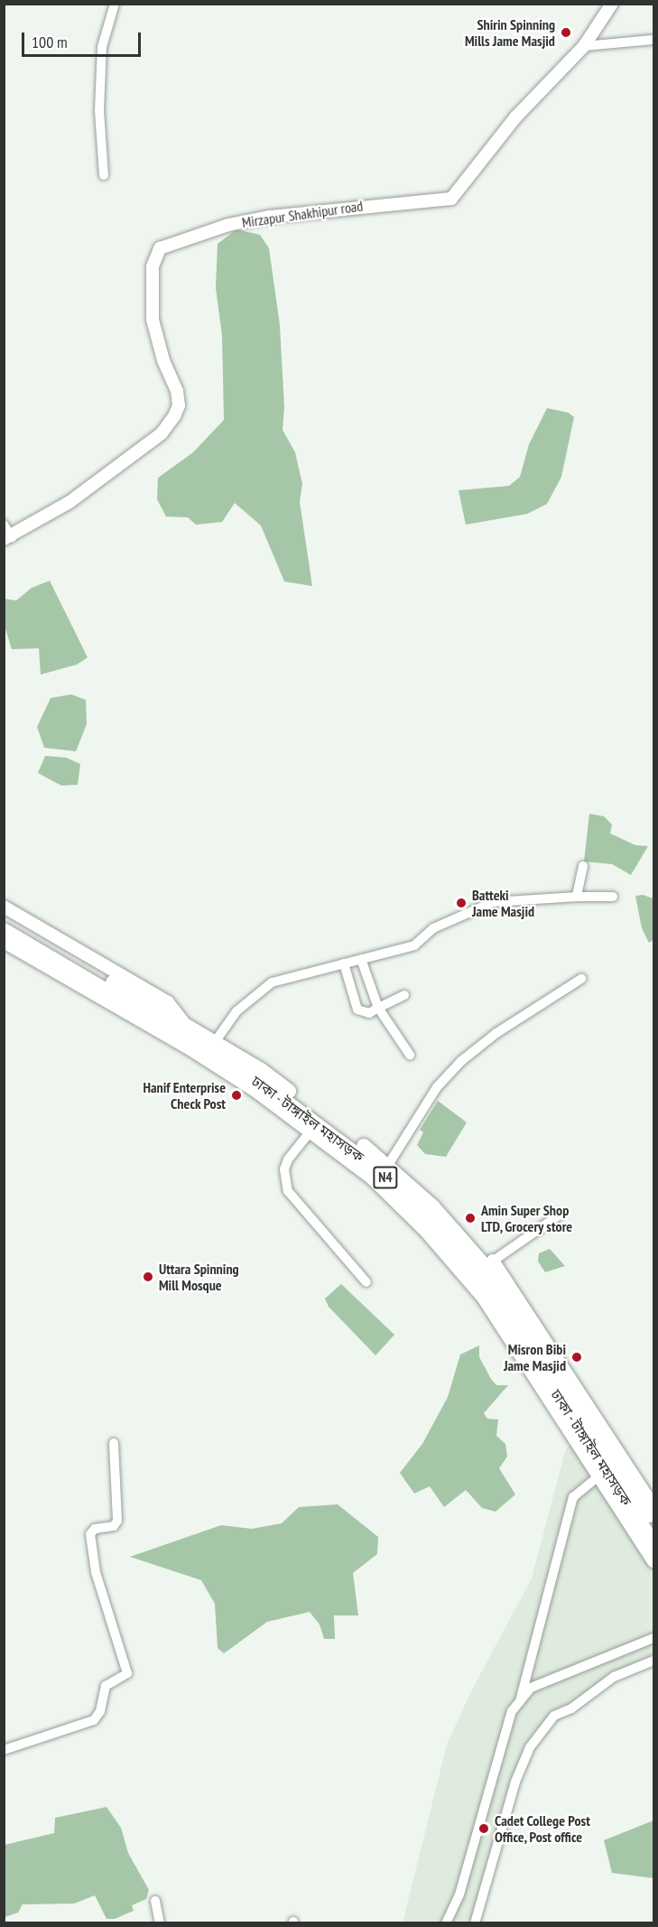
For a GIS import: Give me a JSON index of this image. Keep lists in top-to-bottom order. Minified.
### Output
{"streets":{"highway":["ঢাকা - টাঙ্গাইল মহাসড়ক","N4"],"main road":["Mirzapur Shakhipur road"]},"places":["Shirin Spinning Mills Jame Masjid","Batteki Jame Masjid","Hanif Enterprise Check Post","Amin Super Shop LTD, Grocery store","Uttara Spinning Mill Mosque","Misron Bibi Jame Masjid","Cadet College Post Office, Post office"],"scale_bar":"100 m"}
